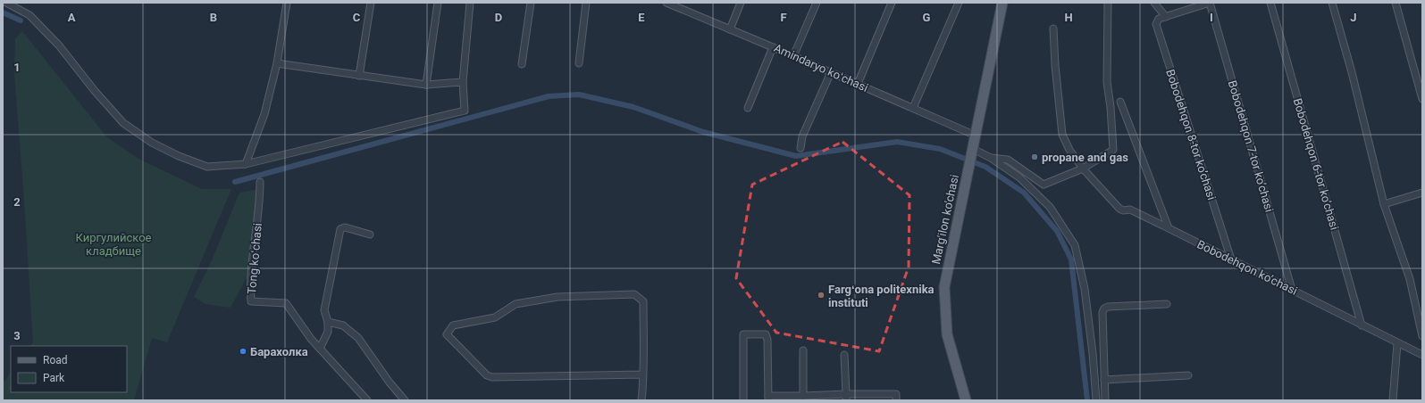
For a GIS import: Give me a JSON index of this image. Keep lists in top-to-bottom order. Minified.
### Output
{"streets":{"main road":["Marg'ilon ko'chasi"],"street":["Amindaryo koʻchasi","Bobodehqon 8-tor koʼchasi","Bobodehqon 7-tor koʼchasi","Bobodehqon 6-tor koʼchasi","Tong koʻchasi","Bobodehqon koʼchasi"]},"crossings":[["Bobodehqon 8-tor koʼchasi","Bobodehqon koʼchasi"],["Bobodehqon 7-tor koʼchasi","Bobodehqon koʼchasi"],["Bobodehqon 6-tor koʼchasi","Bobodehqon koʼchasi"]],"parks":["Киргулийское кладбище"],"places":["propane and gas","Fargʻona politexnika instituti","Барахолка"],"legend":["Road","Park"],"grid":{"columns":["A","B","C","D","E","F","G","H","I","J"],"rows":["1","2","3"]}}
